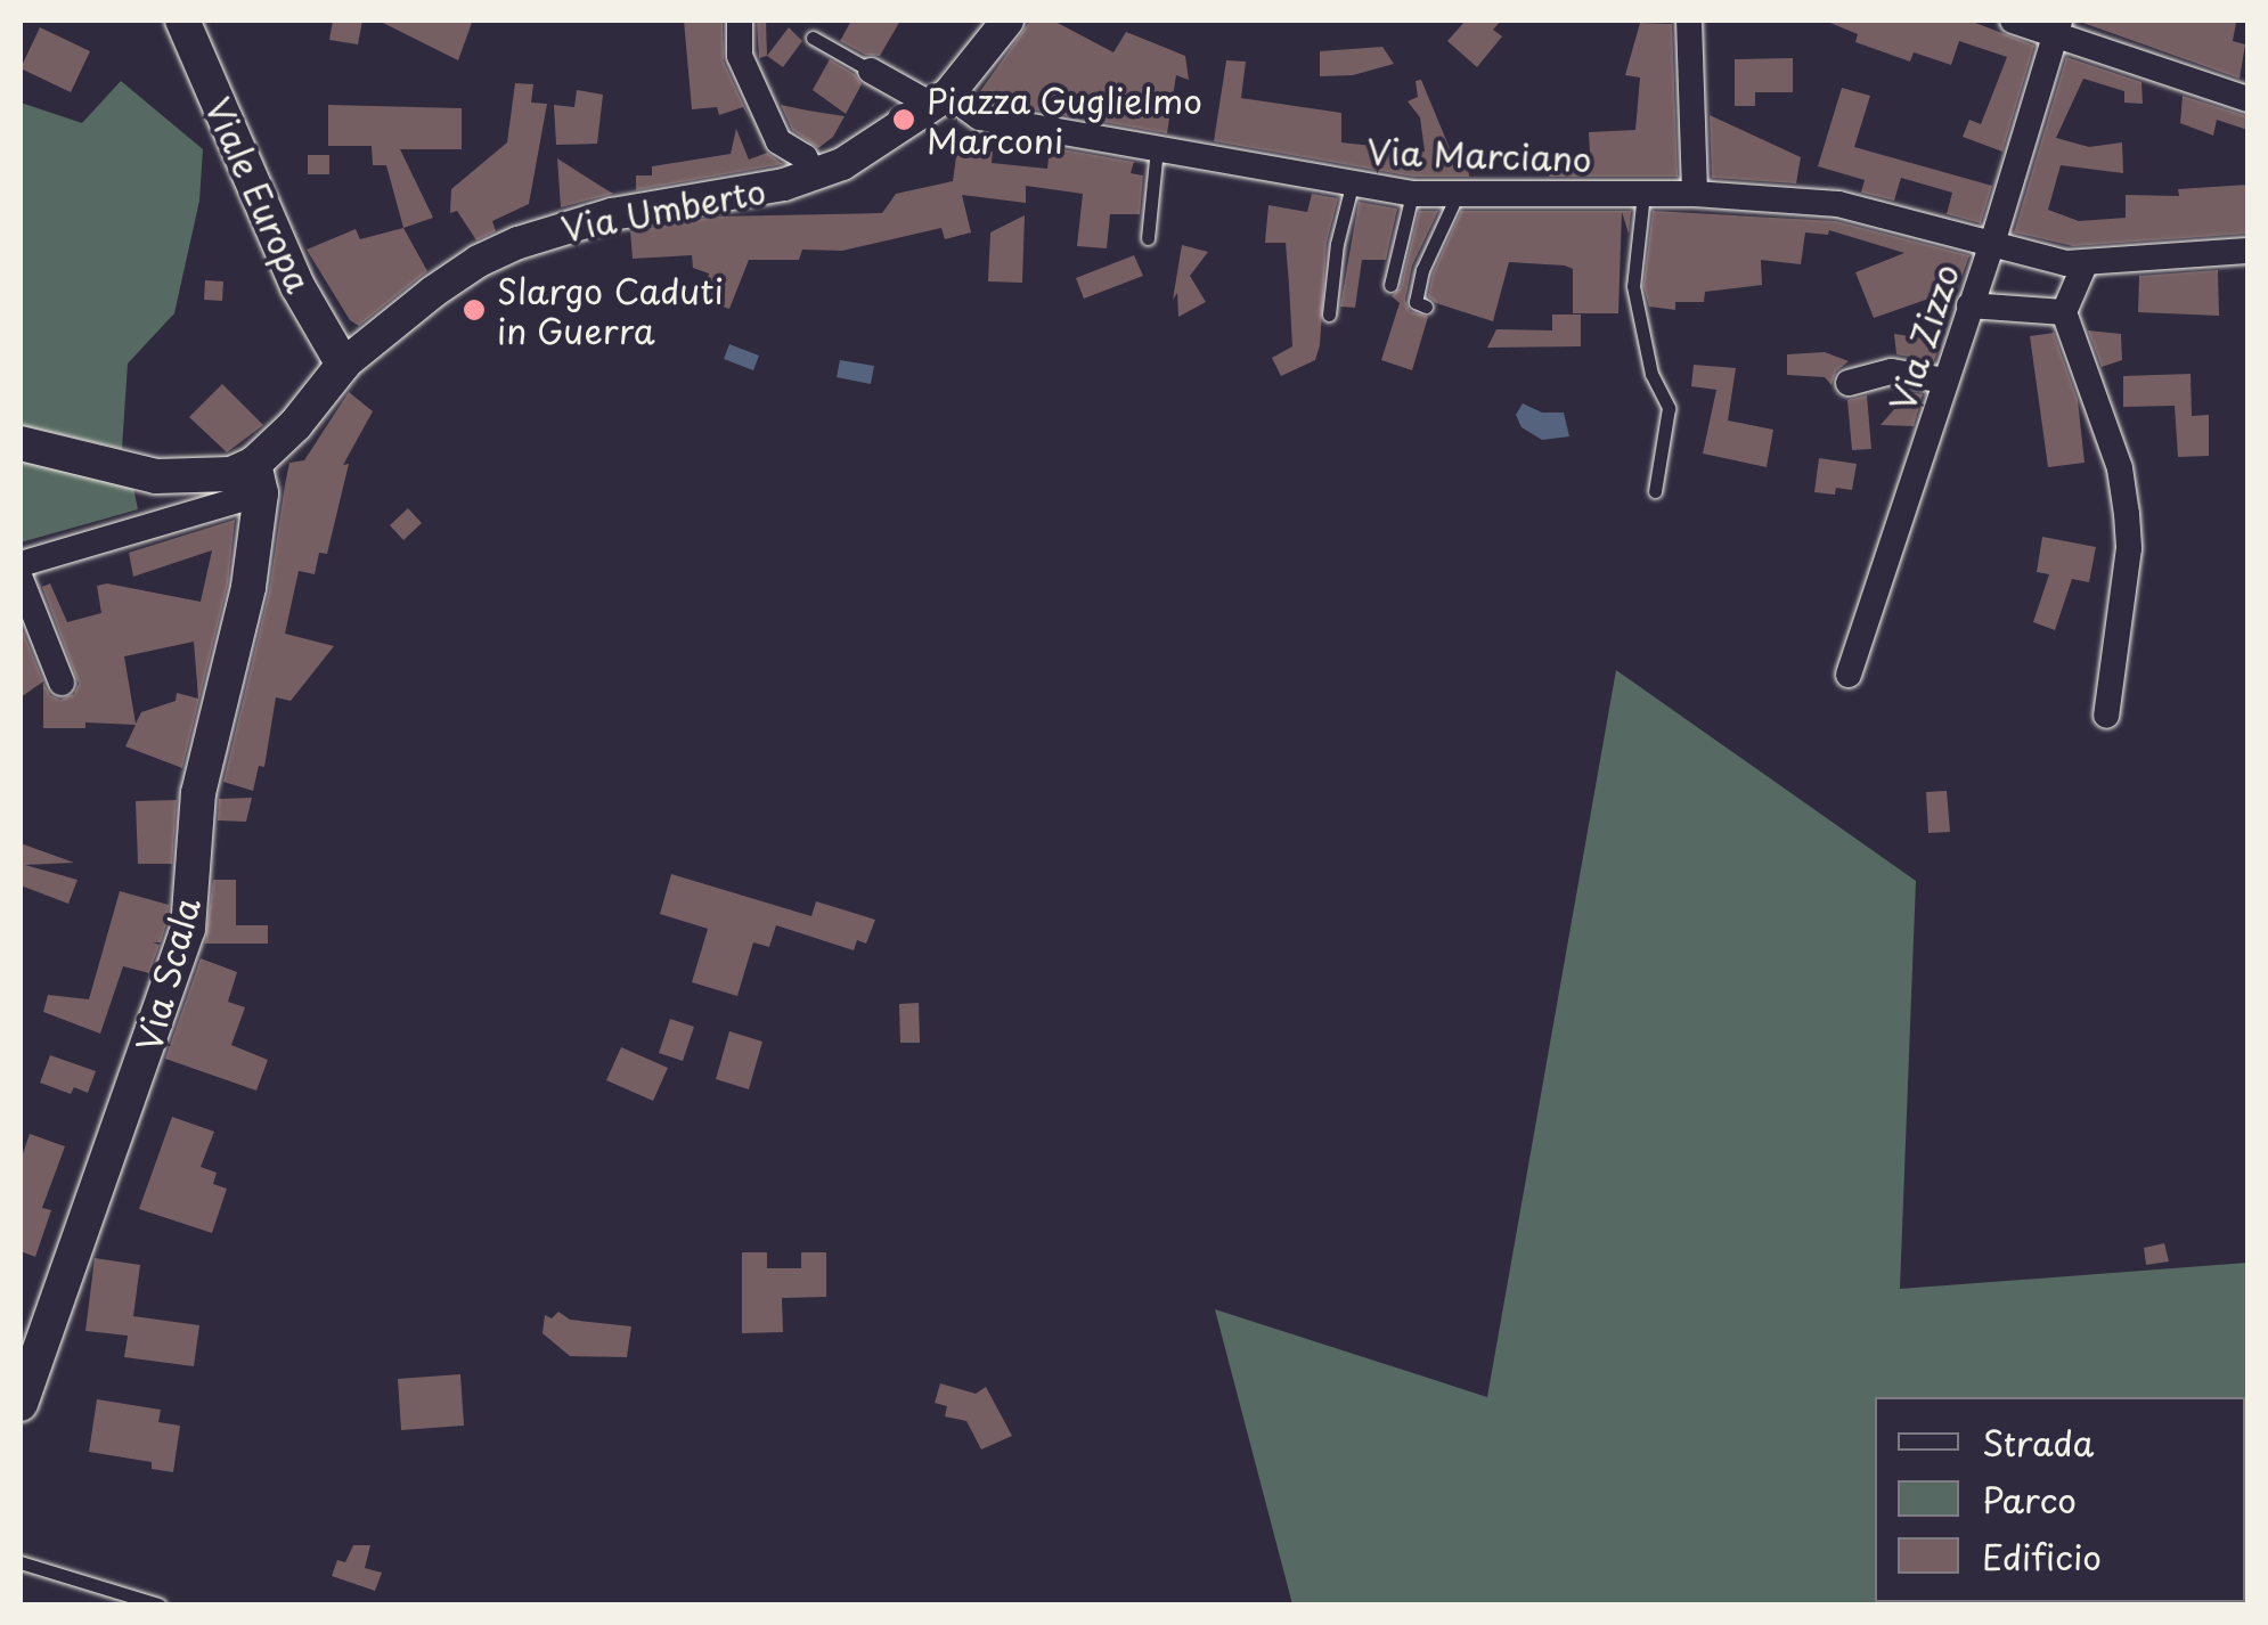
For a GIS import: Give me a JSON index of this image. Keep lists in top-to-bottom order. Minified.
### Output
{"streets":{"main road":["Viale Europa","Via Umberto","Via Scala"],"street":["Via Marciano","Via Zizzo"]},"crossings":[["Via Marciano","Via Umberto"],["Via Marciano","Via Zizzo"],["Viale Europa","Via Umberto"],["Via Umberto","Via Scala"]],"places":["Piazza Guglielmo Marconi","Slargo Caduti in Guerra"],"legend":["Strada","Parco","Edificio"]}
